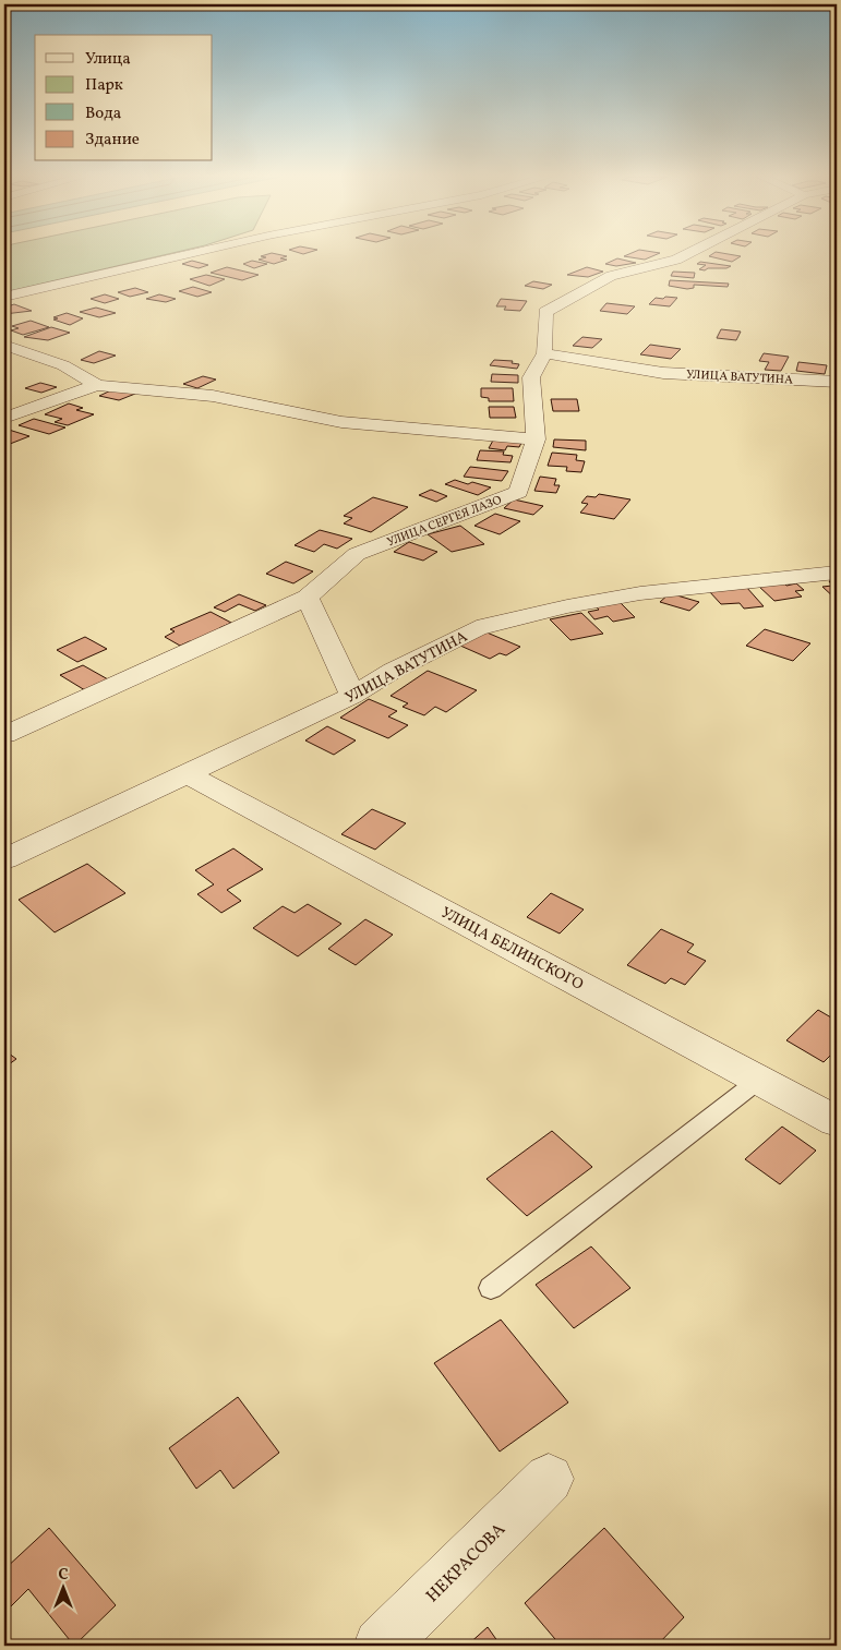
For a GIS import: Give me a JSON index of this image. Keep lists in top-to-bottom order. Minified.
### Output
{"streets":{"street":["УЛИЦА ВАТУТИНА","УЛИЦА СЕРГЕЯ ЛАЗО","УЛИЦА БЕЛИНСКОГО","НЕКРАСОВА"]},"crossings":[["УЛИЦА ВАТУТИНА","УЛИЦА СЕРГЕЯ ЛАЗО"],["УЛИЦА ВАТУТИНА","УЛИЦА БЕЛИНСКОГО"]],"legend":["Улица","Парк","Вода","Здание"],"north":"top"}
